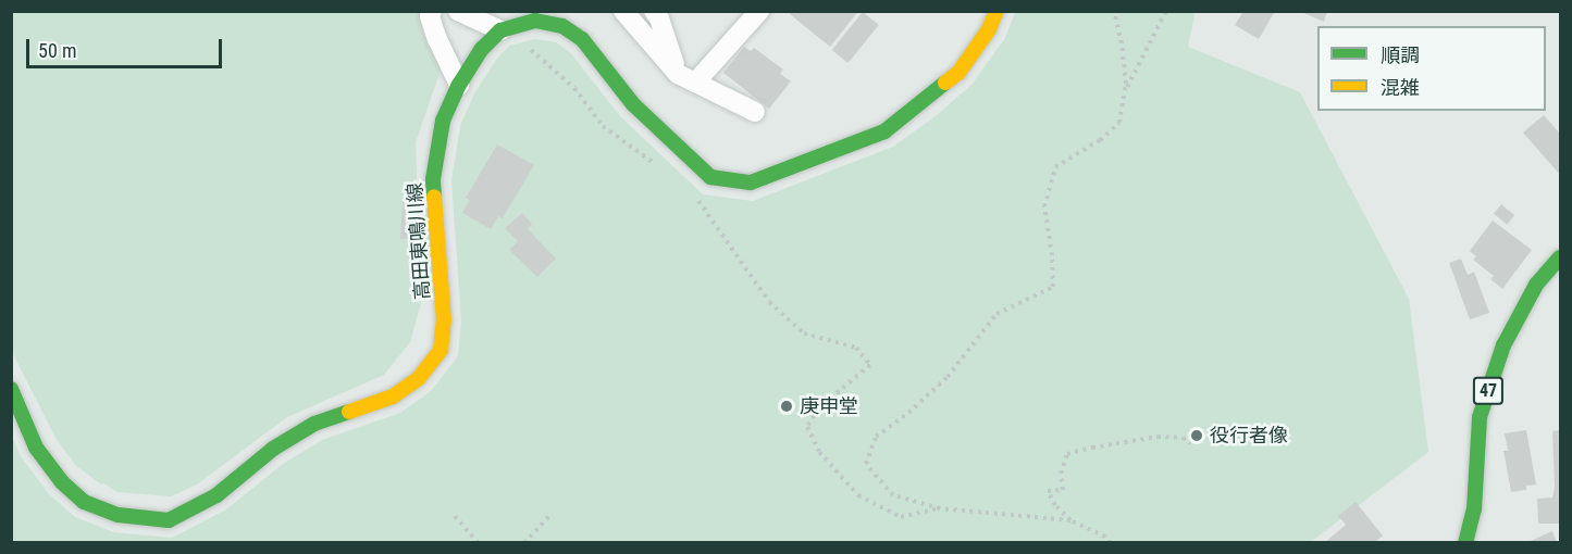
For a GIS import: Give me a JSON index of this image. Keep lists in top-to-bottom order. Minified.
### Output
{"streets":{"main road":["高田東鳴川線","47"]},"places":["庚申堂","役行者像"],"legend":["順調","混雑"],"scale_bar":"50 m"}
